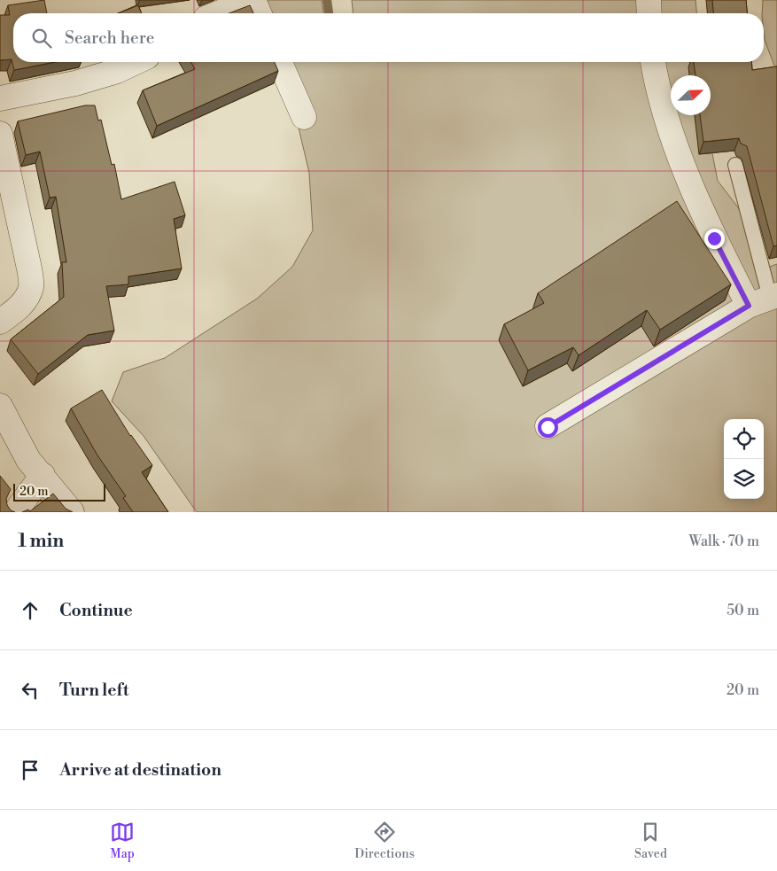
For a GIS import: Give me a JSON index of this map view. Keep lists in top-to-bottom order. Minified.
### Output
{"scale_bar":"20 m","north":"top right","page":{"search":"Search here","scale":"20 m","heading":["1 min","Walk · 70 m"],"list":[["Continue","50 m"],["Turn left","20 m"],"Arrive at destination"],"nav":["Map","Directions","Saved"]}}
